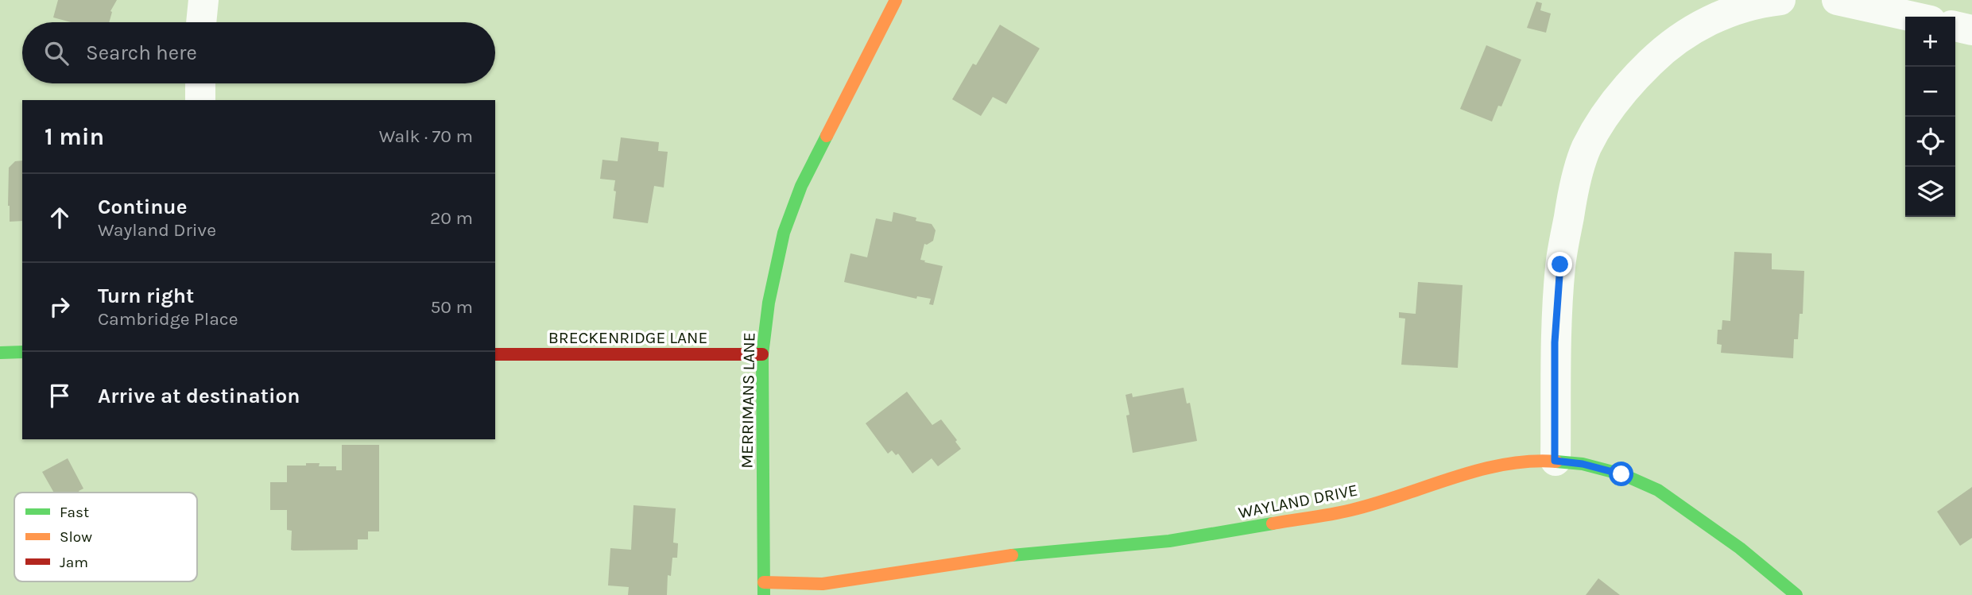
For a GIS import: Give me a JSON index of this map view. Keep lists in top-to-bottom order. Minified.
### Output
{"streets":{"street":["BRECKENRIDGE LANE","MERRIMANS LANE","WAYLAND DRIVE"]},"crossings":[["BRECKENRIDGE LANE","MERRIMANS LANE"],["MERRIMANS LANE","WAYLAND DRIVE"]],"legend":["Fast","Slow","Jam"],"page":{"map_buttons":["+","−"],"search":"Search here","heading":["1 min","Walk · 70 m"],"list":[["Continue","Wayland Drive","20 m"],["Turn right","Cambridge Place","50 m"],"Arrive at destination"]}}
